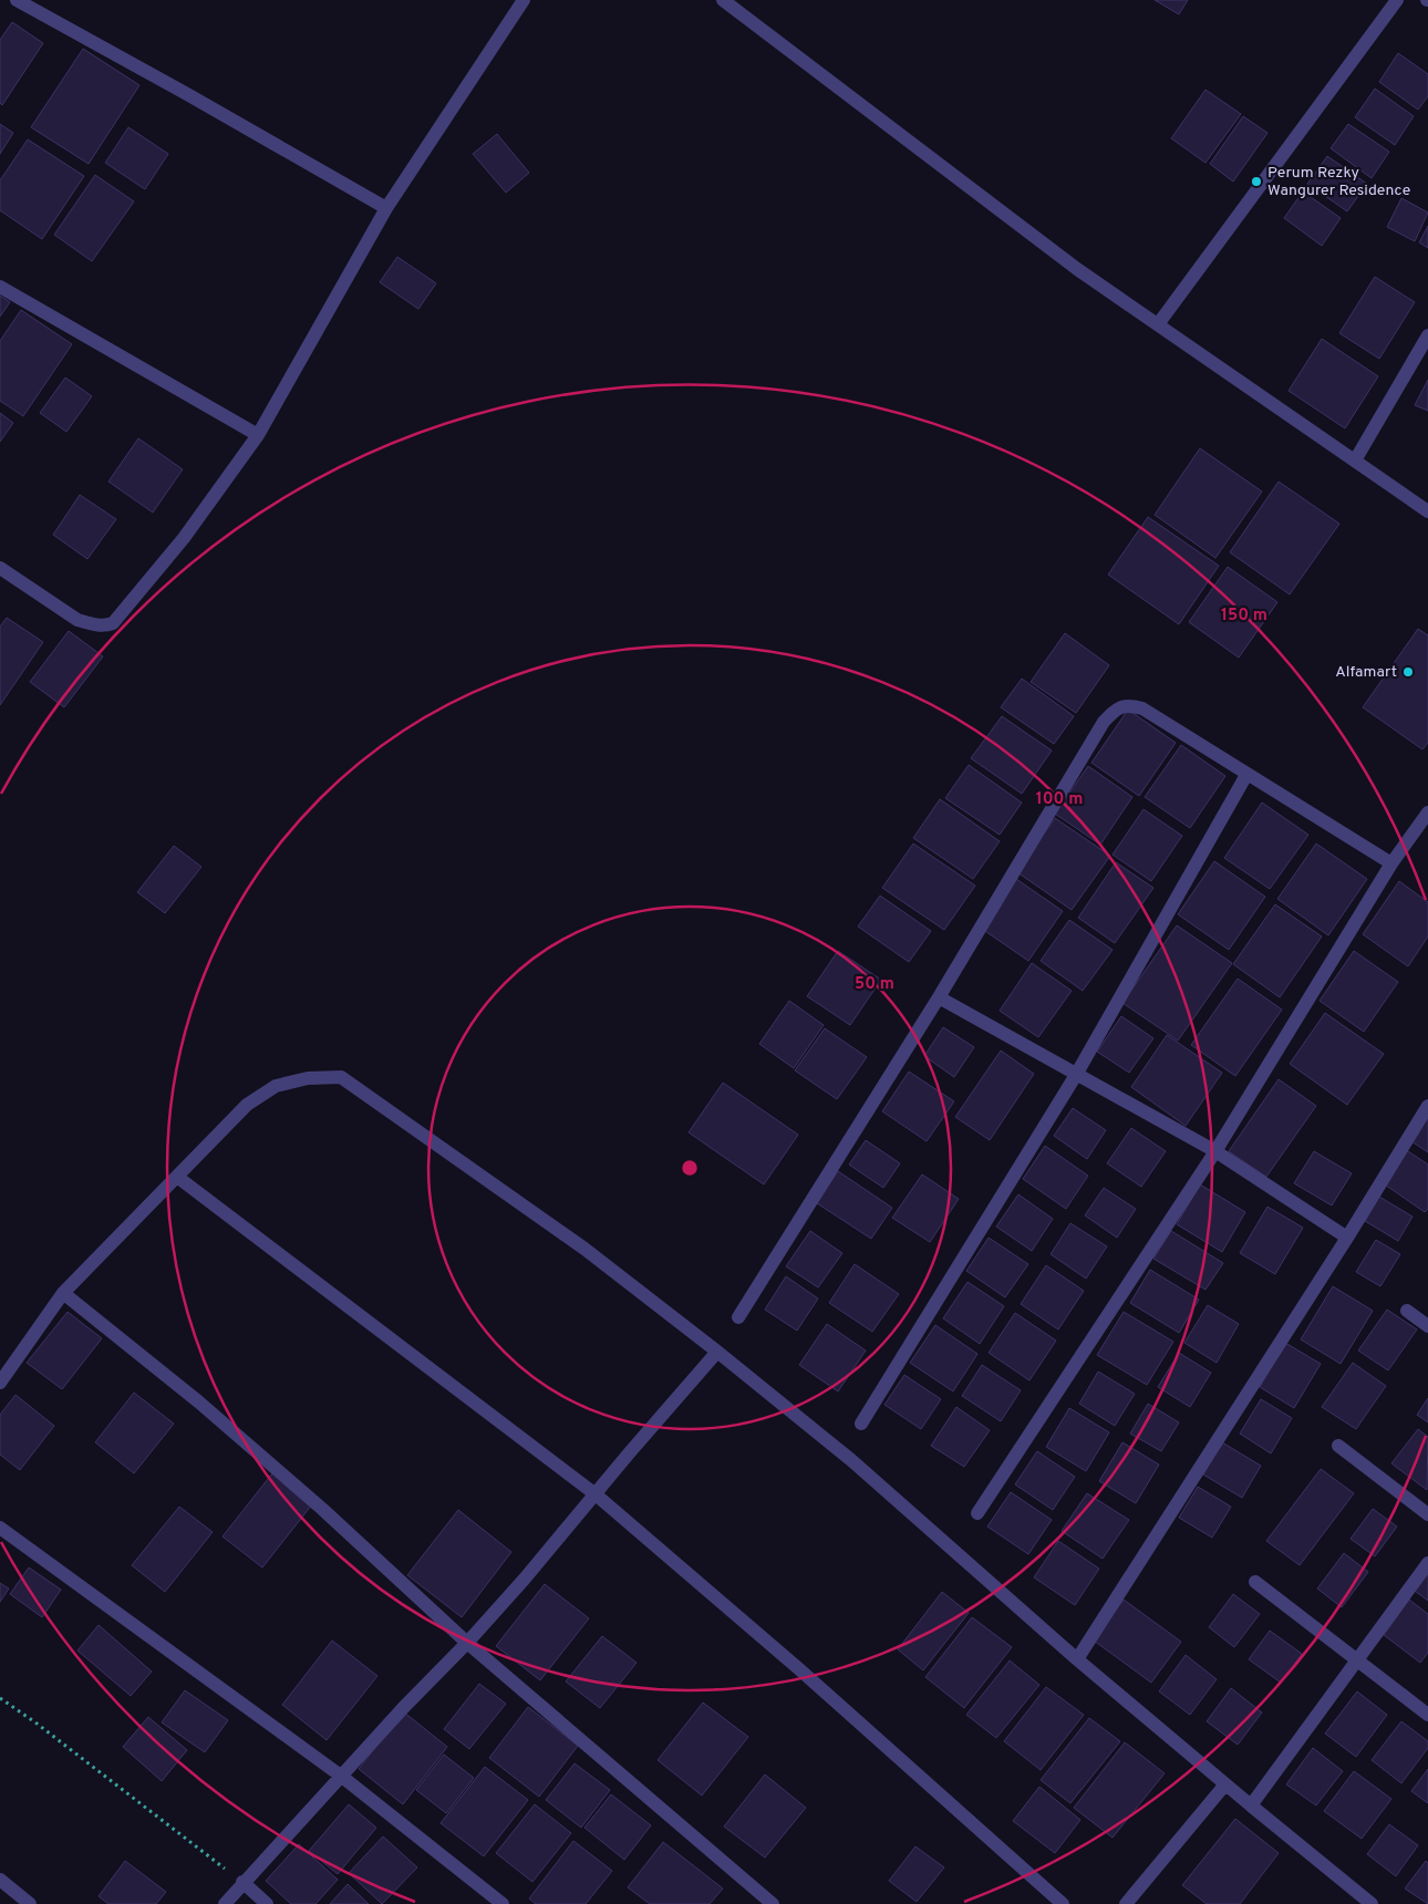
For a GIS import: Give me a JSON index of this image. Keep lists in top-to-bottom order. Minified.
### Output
{"places":["Perum Rezky Wangurer Residence","Alfamart"],"rings":["150 m","100 m","50 m"]}
